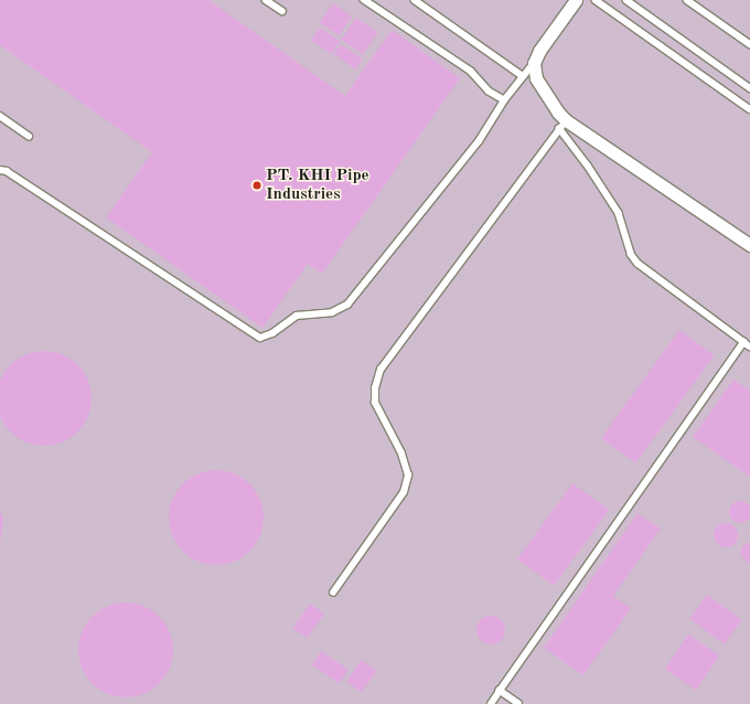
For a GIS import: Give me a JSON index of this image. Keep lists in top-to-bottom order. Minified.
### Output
{"places":["PT. KHI Pipe Industries"]}
